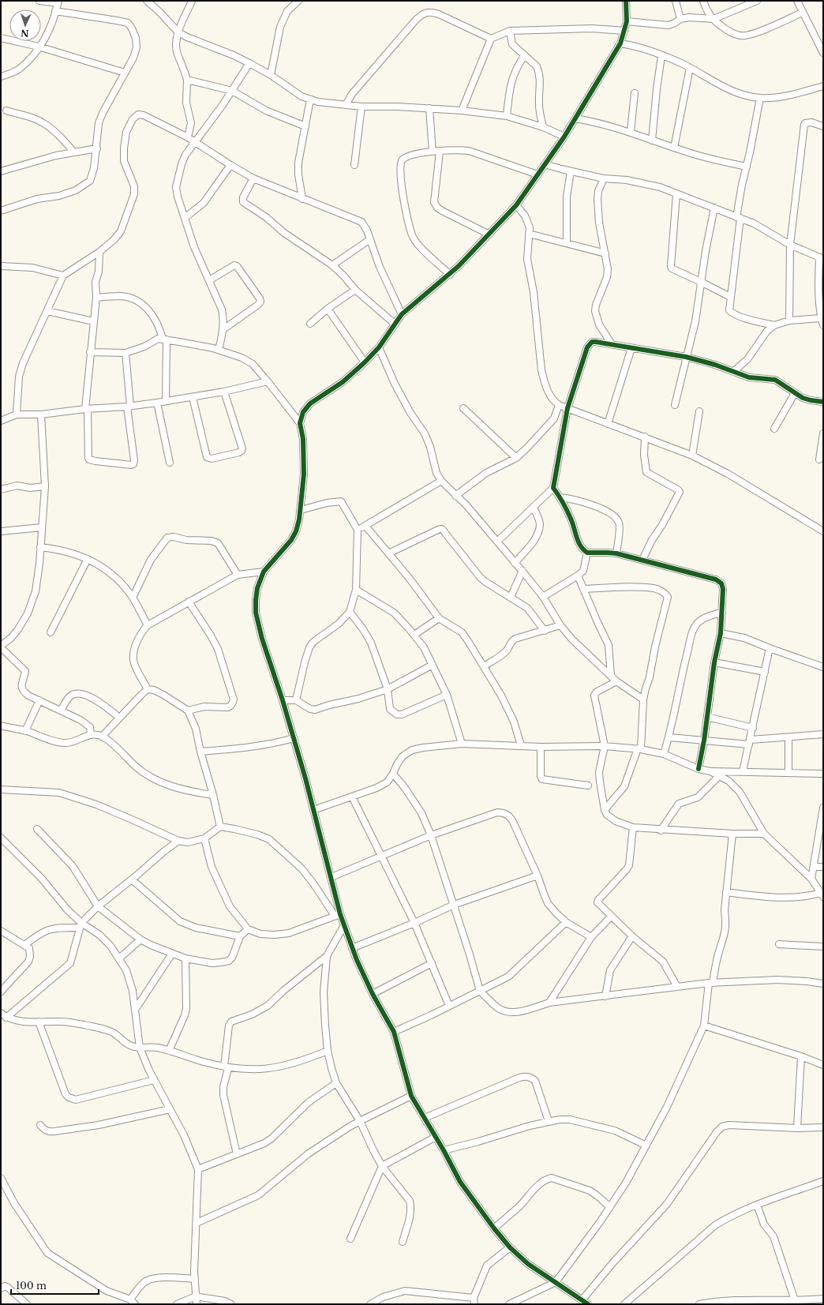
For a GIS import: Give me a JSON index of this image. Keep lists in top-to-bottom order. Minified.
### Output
{"scale_bar":"100 m","north":"bottom"}
